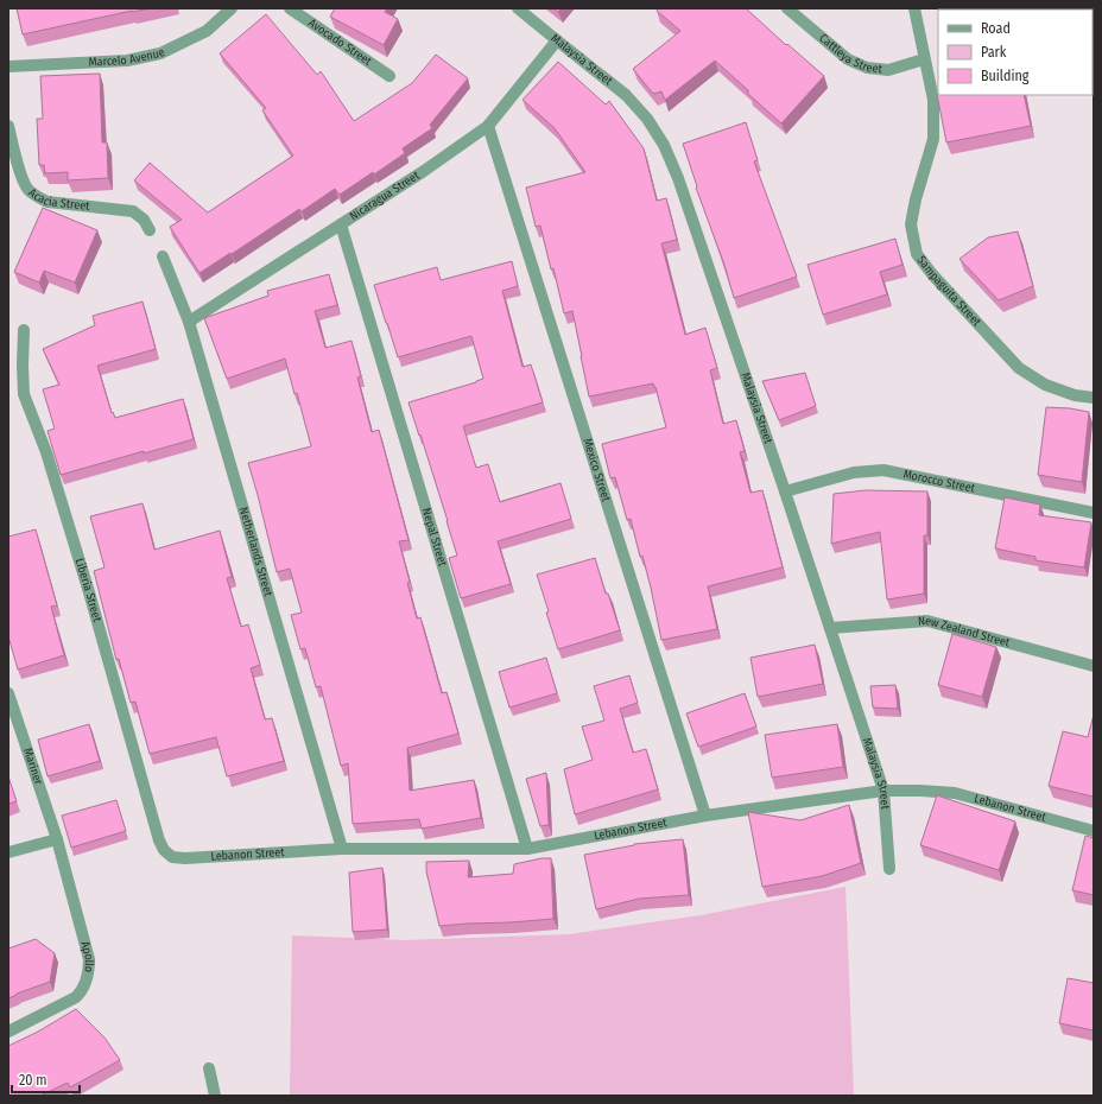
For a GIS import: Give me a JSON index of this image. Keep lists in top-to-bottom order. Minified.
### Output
{"streets":{"street":["Avocado Street","Cattleya Street","Marcelo Avenue","Malaysia Street","Acacia Street","Nicaragua Street","Sampaguita Street","Mexico Street","Morocco Street","Nepal Street","Netherlands Street","Liberia Street","New Zealand Street","Mariner","Lebanon Street","Apollo"]},"crossings":[["Cattleya Street","Sampaguita Street"],["Malaysia Street","Nicaragua Street"],["Malaysia Street","Morocco Street"],["Malaysia Street","New Zealand Street"],["Malaysia Street","Lebanon Street"],["Nicaragua Street","Mexico Street"],["Nicaragua Street","Nepal Street"],["Nicaragua Street","Netherlands Street"],["Mexico Street","Lebanon Street"],["Nepal Street","Lebanon Street"],["Netherlands Street","Lebanon Street"],["Liberia Street","Lebanon Street"],["Mariner","Apollo"]],"legend":["Road","Park","Building"],"scale_bar":"20 m"}
